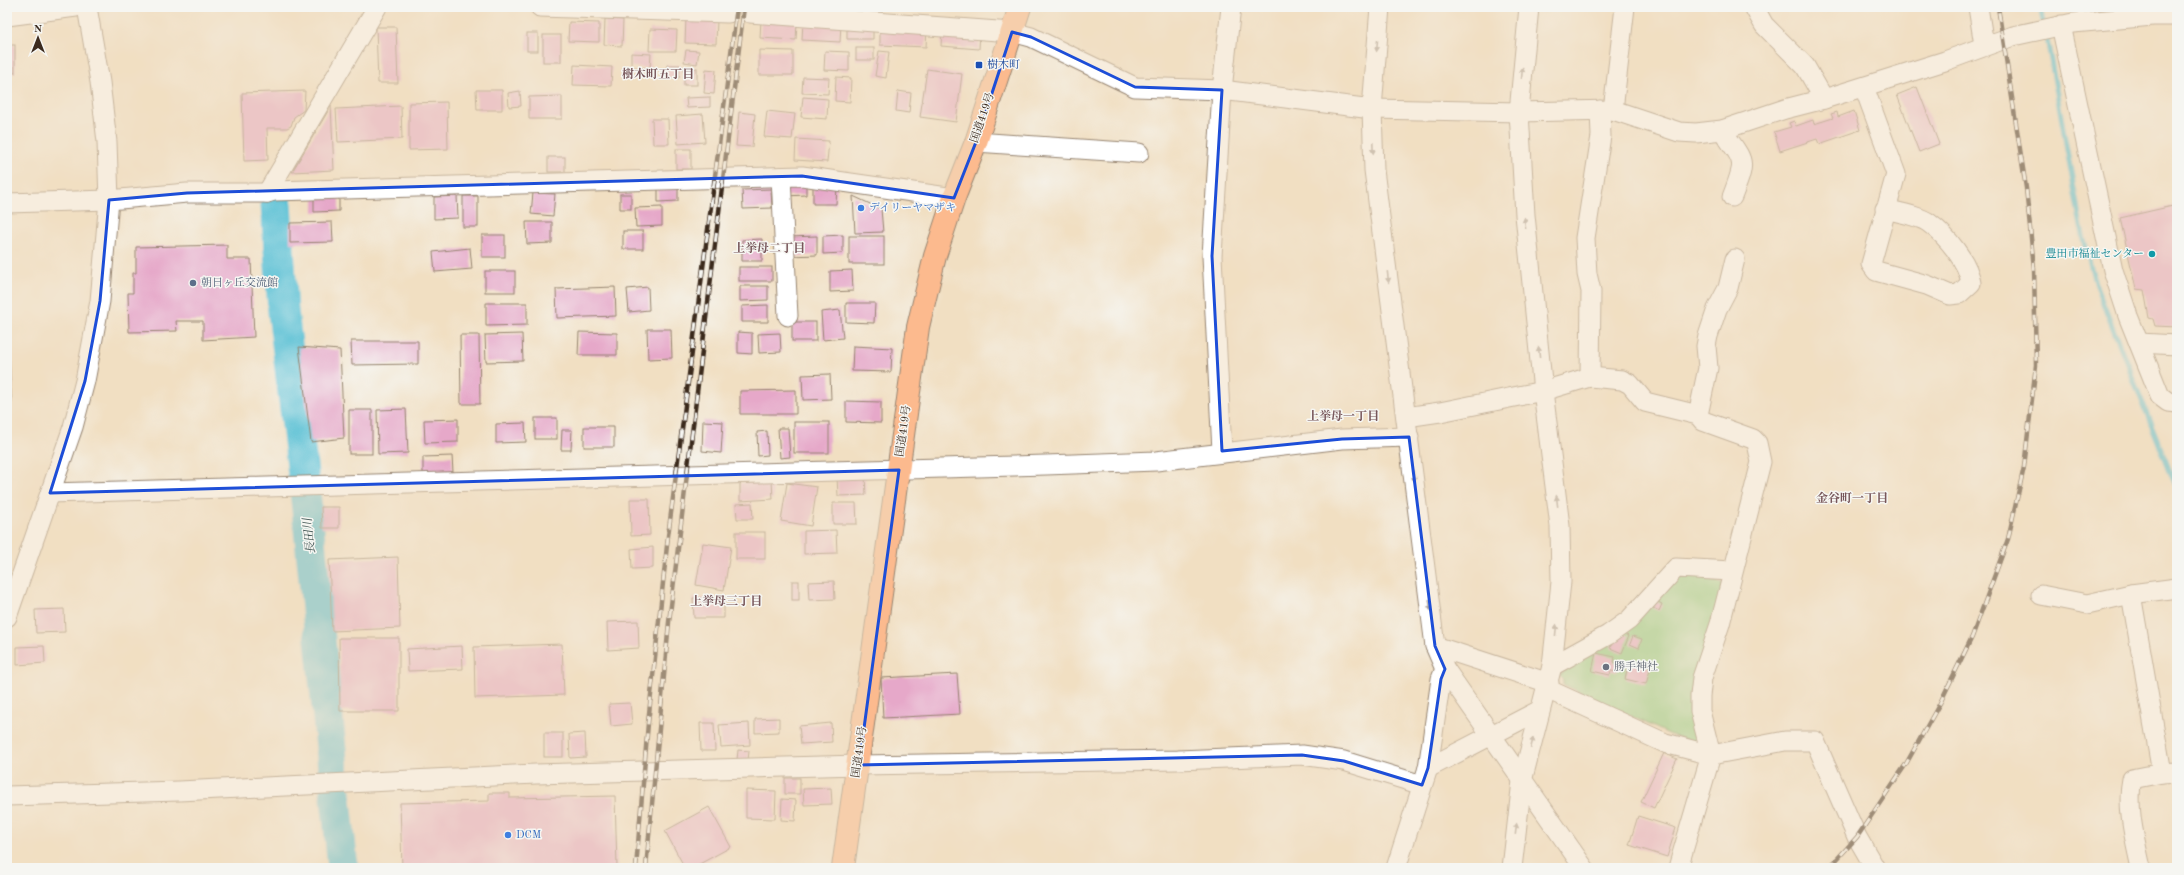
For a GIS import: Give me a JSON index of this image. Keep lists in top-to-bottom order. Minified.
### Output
{"streets":{"highway":["国道419号"]},"districts":["樹木町五丁目","上挙母二丁目","上挙母一丁目","金谷町一丁目","上挙母三丁目"],"water":["長田川"],"places":{"transit":["樹木町"],"other":["デイリーヤマザキ","豊田市福祉センター","朝日ヶ丘交流館","勝手神社","DCM"]},"north":"top"}
